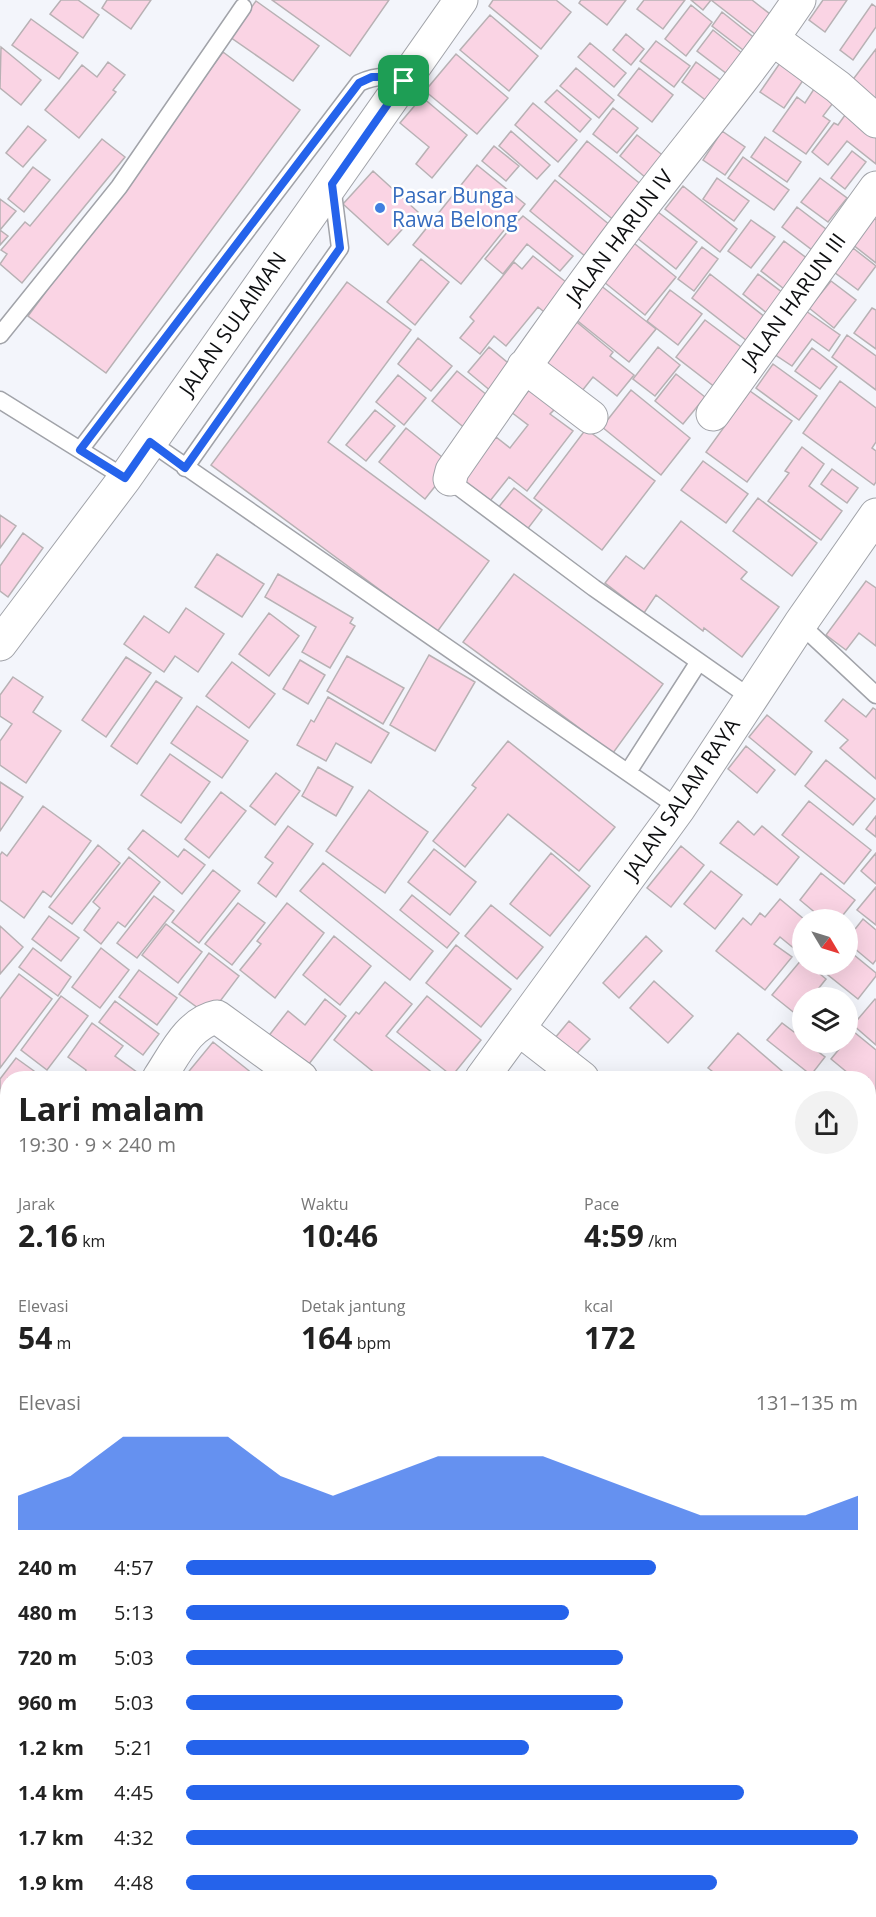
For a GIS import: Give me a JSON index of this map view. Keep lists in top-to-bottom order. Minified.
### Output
{"streets":{"street":["JALAN HARUN IV","JALAN HARUN III","JALAN SULAIMAN","JALAN SALAM RAYA"]},"places":["Pasar Bunga Rawa Belong"],"north":"bottom right","page":{"heading":["Lari malam","19:30 · 9 × 240 m"],"stats":[["Jarak","2.16 km"],["Waktu","10:46"],["Pace","4:59 /km"],["Elevasi","54 m"],["Detak jantung","164 bpm"],["kcal","172"]],"chart":["Elevasi","131–135 m"],"list":[{"name":"240 m","note":"4:57"},{"name":"480 m","note":"5:13"},{"name":"720 m","note":"5:03"},{"name":"960 m","note":"5:03"},{"name":"1.2 km","note":"5:21"},{"name":"1.4 km","note":"4:45"},{"name":"1.7 km","note":"4:32"},{"name":"1.9 km","note":"4:48"}]}}
